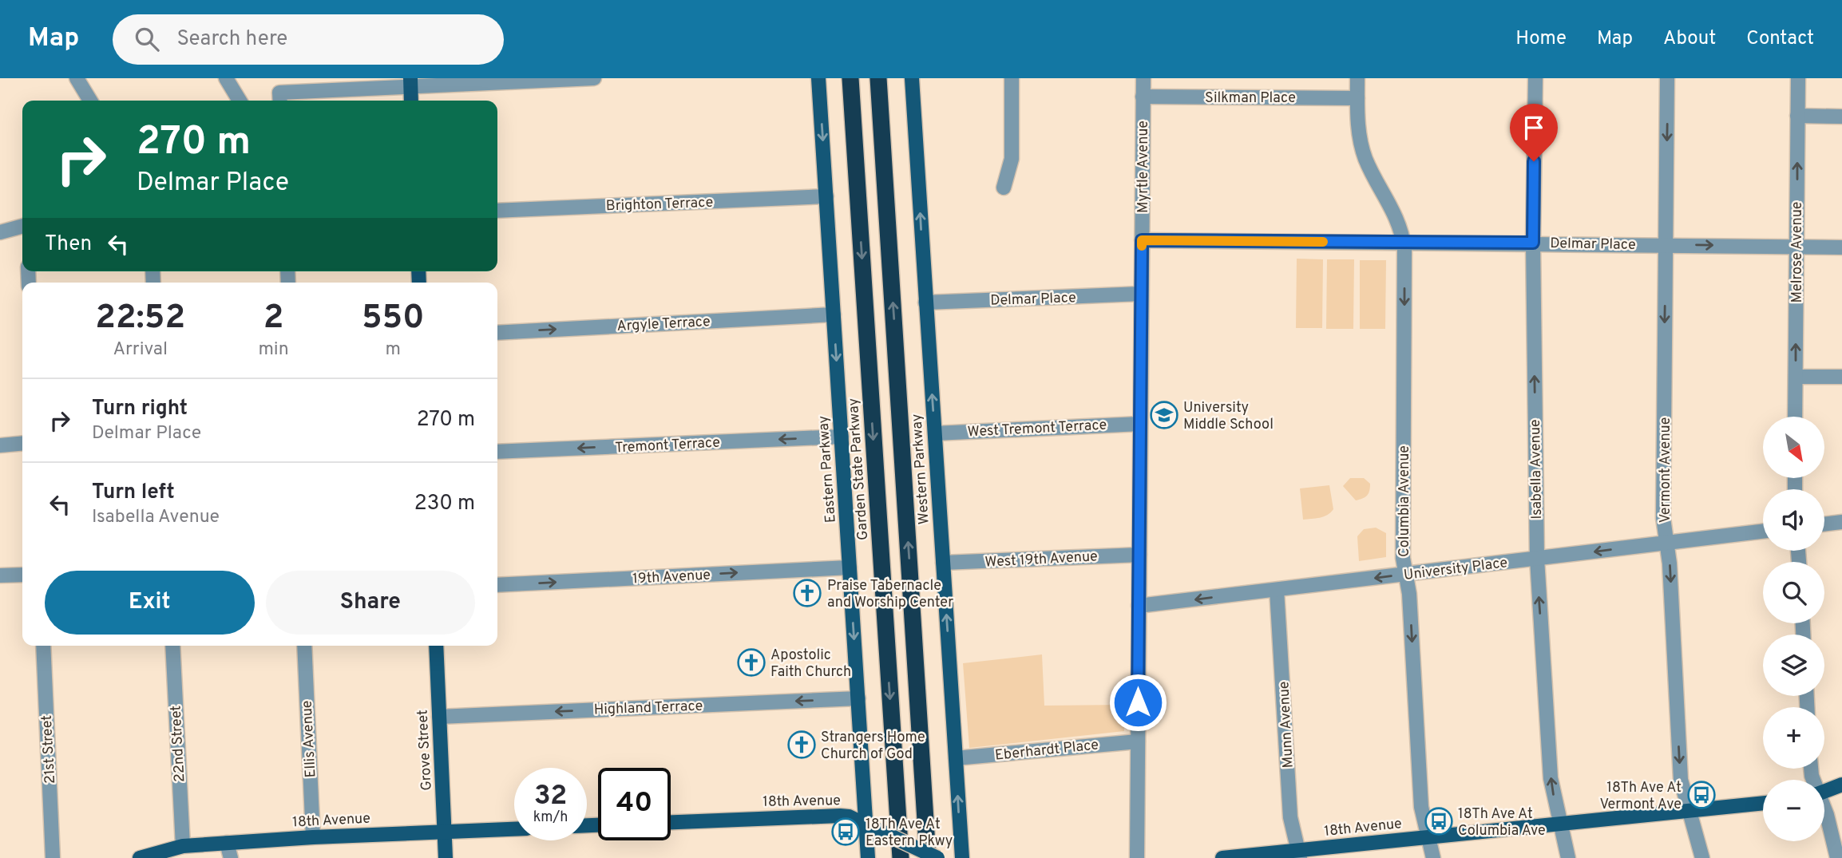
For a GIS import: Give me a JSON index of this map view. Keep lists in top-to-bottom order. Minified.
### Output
{"streets":{"highway":["Garden State Parkway"],"main road":["Eastern Parkway","Western Parkway","Grove Street","18th Avenue"],"street":["Silkman Place","Myrtle Avenue","Brighton Terrace","Delmar Place","Melrose Avenue","Argyle Terrace","West Tremont Terrace","Tremont Terrace","Isabella Avenue","Vermont Avenue","Columbia Avenue","West 19th Avenue","University Place","19th Avenue","Highland Terrace","Munn Avenue","Ellis Avenue","22nd Street","21st Street","Eberhardt Place"]},"crossings":[["Silkman Place","Myrtle Avenue"],["Silkman Place","Columbia Avenue"],["Myrtle Avenue","Delmar Place"],["Myrtle Avenue","West Tremont Terrace"],["Myrtle Avenue","West 19th Avenue"],["Myrtle Avenue","University Place"],["Myrtle Avenue","Eberhardt Place"],["Brighton Terrace","Eastern Parkway"],["Delmar Place","Melrose Avenue"],["Delmar Place","Western Parkway"],["Delmar Place","Isabella Avenue"],["Delmar Place","Vermont Avenue"],["Delmar Place","Columbia Avenue"],["Argyle Terrace","Eastern Parkway"],["West Tremont Terrace","Western Parkway"],["Tremont Terrace","Eastern Parkway"],["Eastern Parkway","19th Avenue"],["Eastern Parkway","Highland Terrace"],["Eastern Parkway","18th Avenue"],["Western Parkway","West 19th Avenue"],["Western Parkway","Eberhardt Place"],["Isabella Avenue","University Place"],["Isabella Avenue","18th Avenue"],["Vermont Avenue","University Place"],["Vermont Avenue","18th Avenue"],["Columbia Avenue","University Place"],["Columbia Avenue","18th Avenue"],["University Place","Munn Avenue"],["Highland Terrace","Grove Street"],["Munn Avenue","18th Avenue"],["Ellis Avenue","18th Avenue"],["22nd Street","18th Avenue"],["Grove Street","18th Avenue"]],"one_way":["Melrose Avenue","Argyle Terrace","Tremont Terrace","Eastern Parkway","Western Parkway","Isabella Avenue","Vermont Avenue","Columbia Avenue","University Place","19th Avenue","Highland Terrace"],"places":{"school or university":["University Middle School"],"church":["Praise Tabernacle and Worship Center","Apostolic Faith Church","Strangers Home Church of God"],"bus stop":["18Th Ave At Vermont Ave","18Th Ave At Columbia Ave","18Th Ave At Eastern Pkwy"]},"north":"bottom right","page":{"header":"Map","search":"Search here","nav":["Home","Map","About","Contact"],"turn":["270 m","Delmar Place"],"then":"Then","eta":["22:52","Arrival","2","min","550","m"],"list":[{"name":"Turn right","note":"Delmar Place","value":"270 m"},{"name":"Turn left","note":"Isabella Avenue","value":"230 m"}],"map_buttons":["+","−"],"buttons":["Exit","Share"],"speed":"32 km/h","limit":"40"}}
